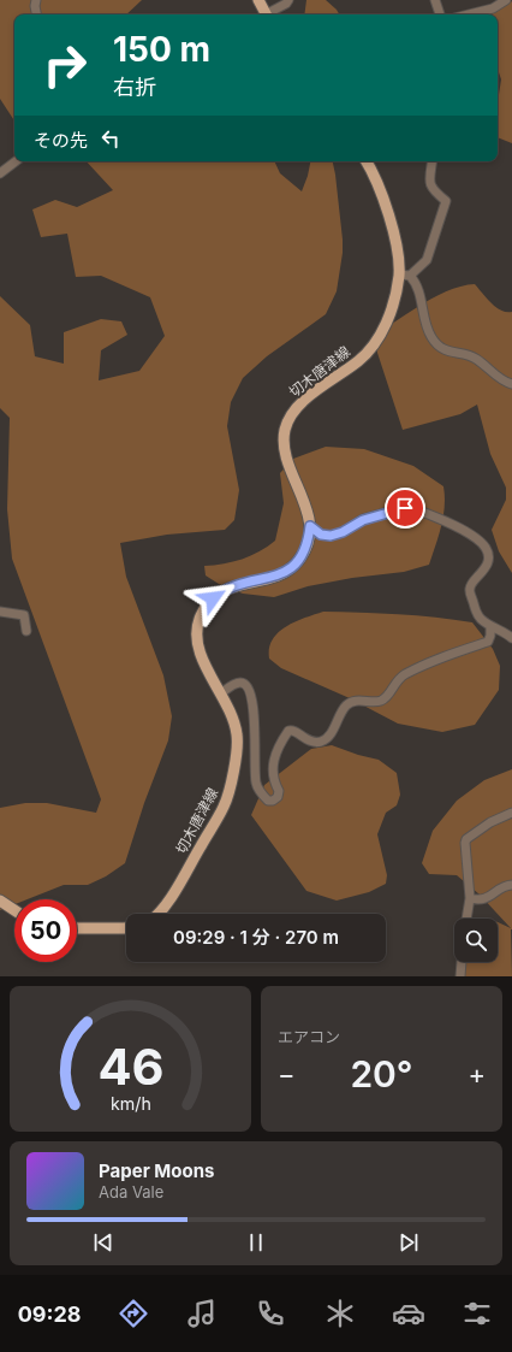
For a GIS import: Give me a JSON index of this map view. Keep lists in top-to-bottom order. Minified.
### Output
{"streets":{"main road":["切木唐津線"]},"page":{"turn":["150 m","右折"],"then":"その先","limit":"50","trip":"09:29 · 1 分 · 270 m","tile":"エアコン","heat":["−","20°","+"],"song":["Paper Moons","Ada Vale"],"tabs":"09:28","gauge":["46","km/h"]}}
